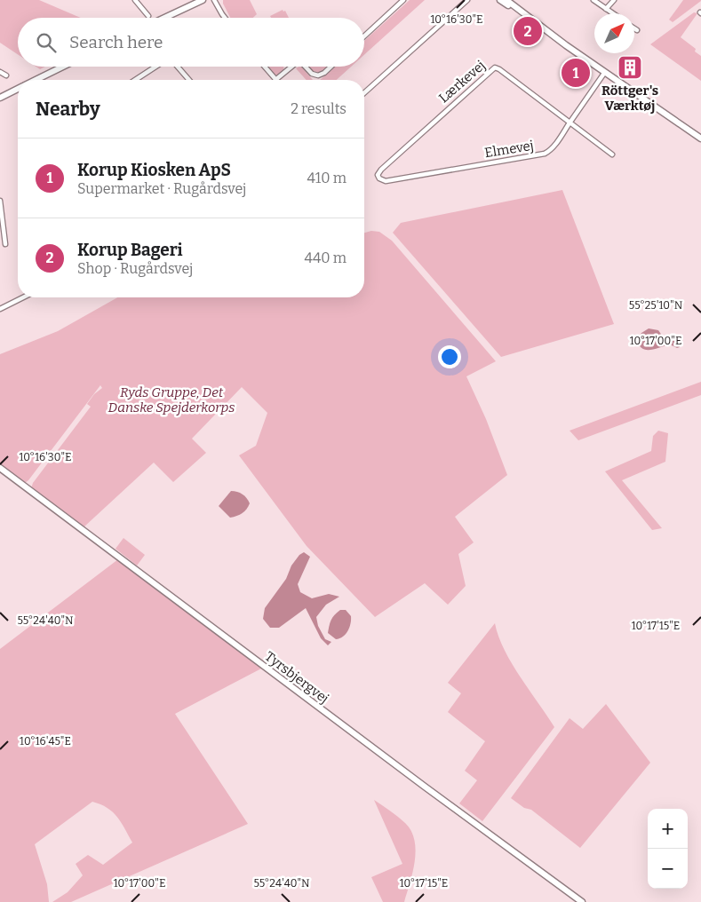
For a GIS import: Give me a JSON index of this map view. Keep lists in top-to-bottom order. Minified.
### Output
{"streets":{"street":["Lærkevej","Elmevej","Tyrsbjergvej"]},"crossings":[["Lærkevej","Elmevej"]],"parks":["Ryds Gruppe, Det Danske Spejderkorps"],"places":{"building":["Röttger's Værktøj"]},"north":"top right","page":{"pins":["2","1"],"search":"Search here","heading":["Nearby","2 results"],"list":[{"mark":"1","name":"Korup Kiosken ApS","note":"Supermarket · Rugårdsvej","value":"410 m"},{"mark":"2","name":"Korup Bageri","note":"Shop · Rugårdsvej","value":"440 m"}],"map_buttons":["+","−"]},"coordinates":["10°16'30\"E","55°25'10\"N","10°17'00\"E","55°24'40\"N","10°17'15\"E","10°16'45\"E"]}
